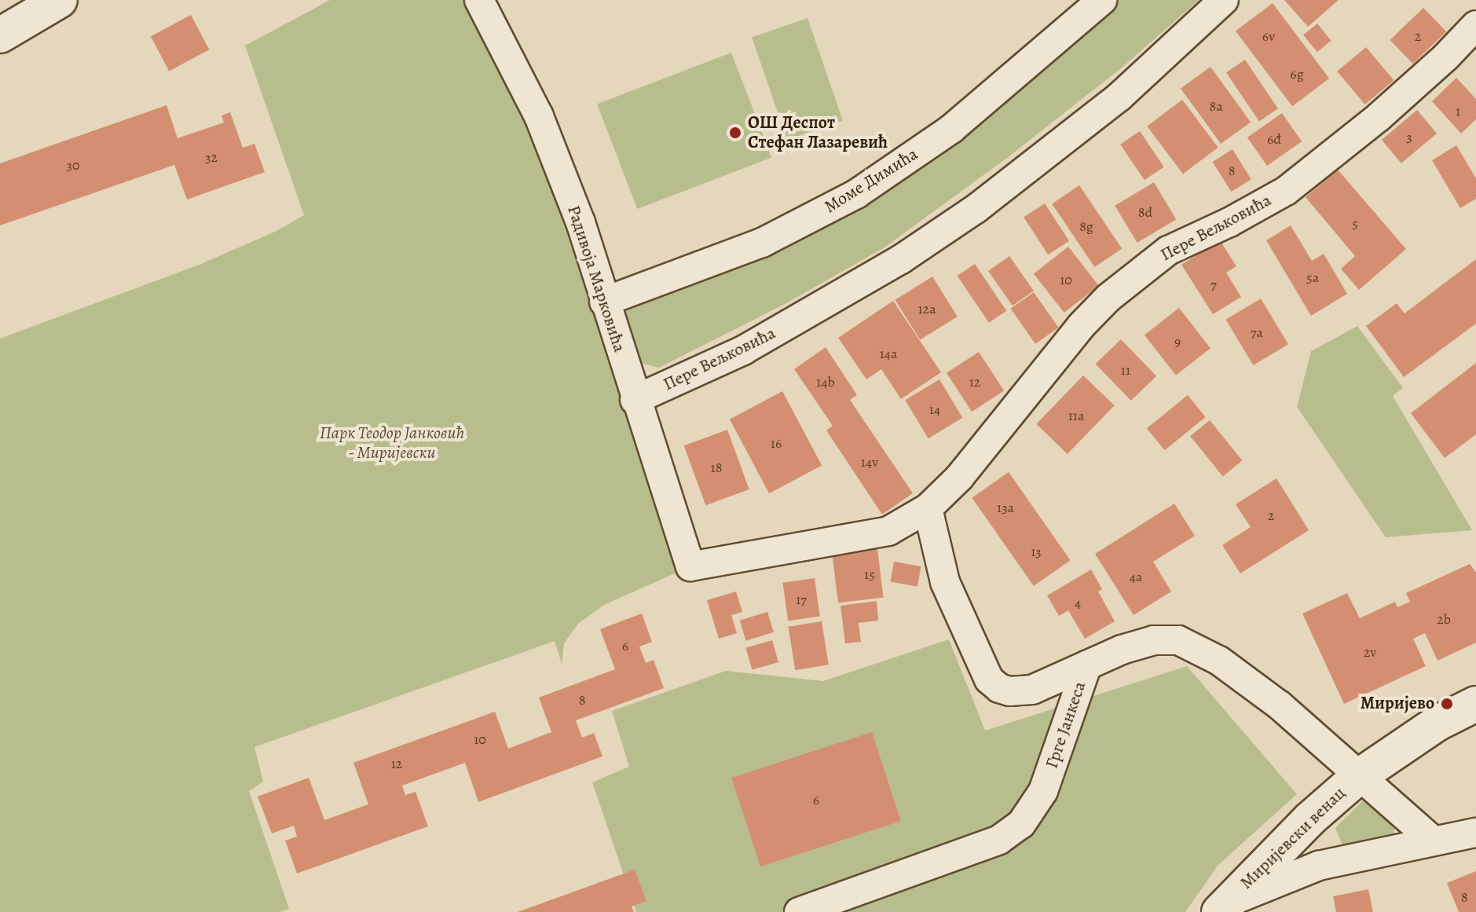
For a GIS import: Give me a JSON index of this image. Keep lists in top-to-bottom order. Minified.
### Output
{"streets":{"street":["Моме Димића","Пере Вељковића","Радивоја Марковића","Грге Јанкеса","Миријевски венац"]},"crossings":[["Моме Димића","Радивоја Марковића"],["Пере Вељковића","Радивоја Марковића"],["Грге Јанкеса","Миријевски венац"]],"parks":["Парк Теодор Јанковић - Миријевски"],"places":["ОШ Деспот Стефан Лазаревић","Миријево"],"house_numbers":["6v","2","6g","8a","1","3","6đ","32","30","8","8d","5","8g","5a","10","7","12a","7a","9","14a","11","14b","12","14","11a","16","14v","18","13a","2","13","15","4a","17","4","2b","6","2v","8","10","12","6","8"]}
